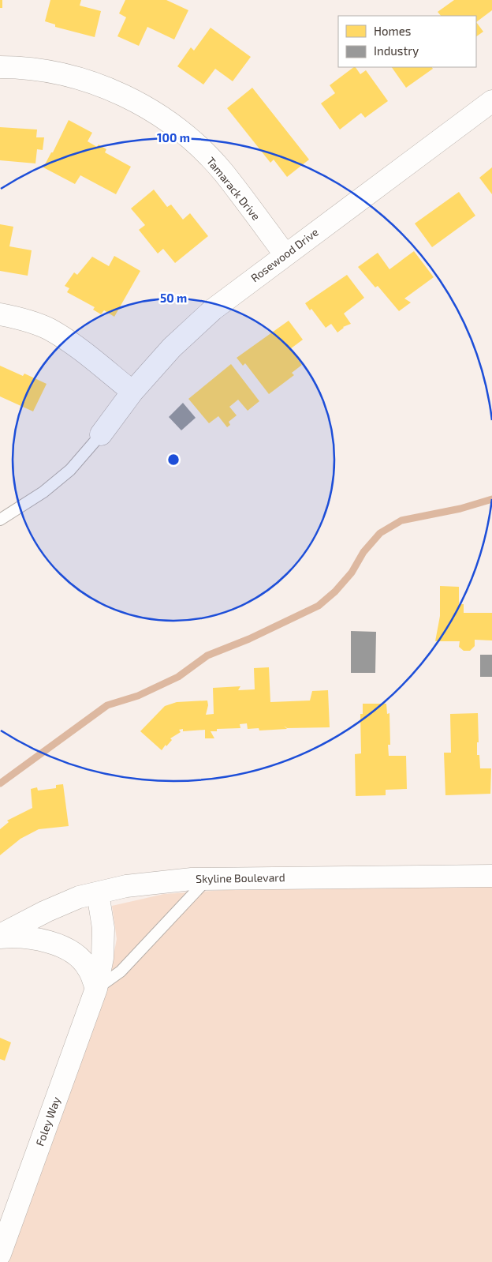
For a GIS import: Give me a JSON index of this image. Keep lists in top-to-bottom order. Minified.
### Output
{"streets":{"street":["Tamarack Drive","Rosewood Drive","Skyline Boulevard","Foley Way"]},"crossings":[["Tamarack Drive","Rosewood Drive"],["Skyline Boulevard","Foley Way"]],"legend":["Homes","Industry"],"rings":["100 m","50 m"]}
